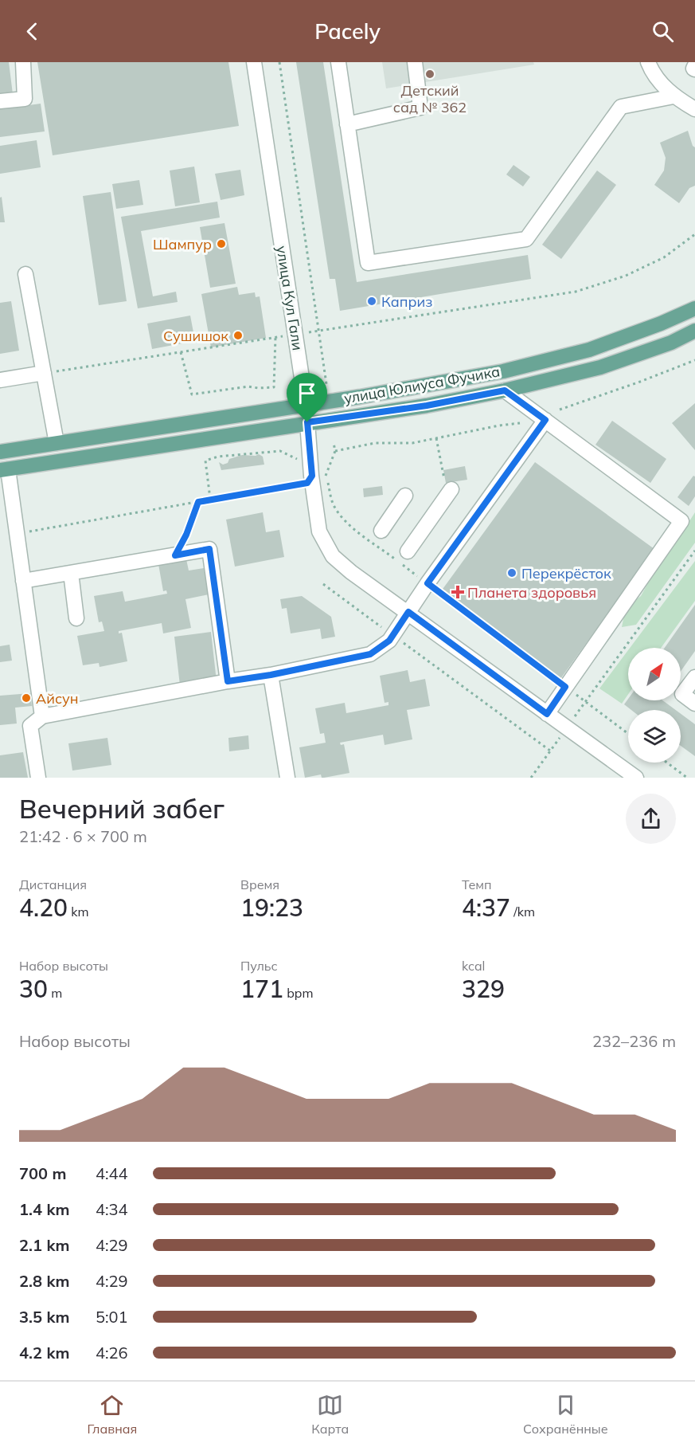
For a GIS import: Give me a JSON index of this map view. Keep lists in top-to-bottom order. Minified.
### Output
{"streets":{"main road":["улица Кул Гали","улица Юлиуса Фучика"]},"crossings":[["улица Кул Гали","улица Юлиуса Фучика"]],"places":{"other":["Детский сад № 362","Шампур","Каприз","Сушишок","Перекрёсток","Айсун"],"health":["Планета здоровья"]},"north":"top right","page":{"header":"Pacely","heading":["Вечерний забег","21:42 · 6 × 700 m"],"stats":[["Дистанция","4.20 km"],["Время","19:23"],["Темп","4:37 /km"],["Набор высоты","30 m"],["Пульс","171 bpm"],["kcal","329"]],"chart":["Набор высоты","232–236 m"],"list":[{"name":"700 m","note":"4:44"},{"name":"1.4 km","note":"4:34"},{"name":"2.1 km","note":"4:29"},{"name":"2.8 km","note":"4:29"},{"name":"3.5 km","note":"5:01"},{"name":"4.2 km","note":"4:26"}],"tabs":["Главная","Карта","Сохранённые"]}}
